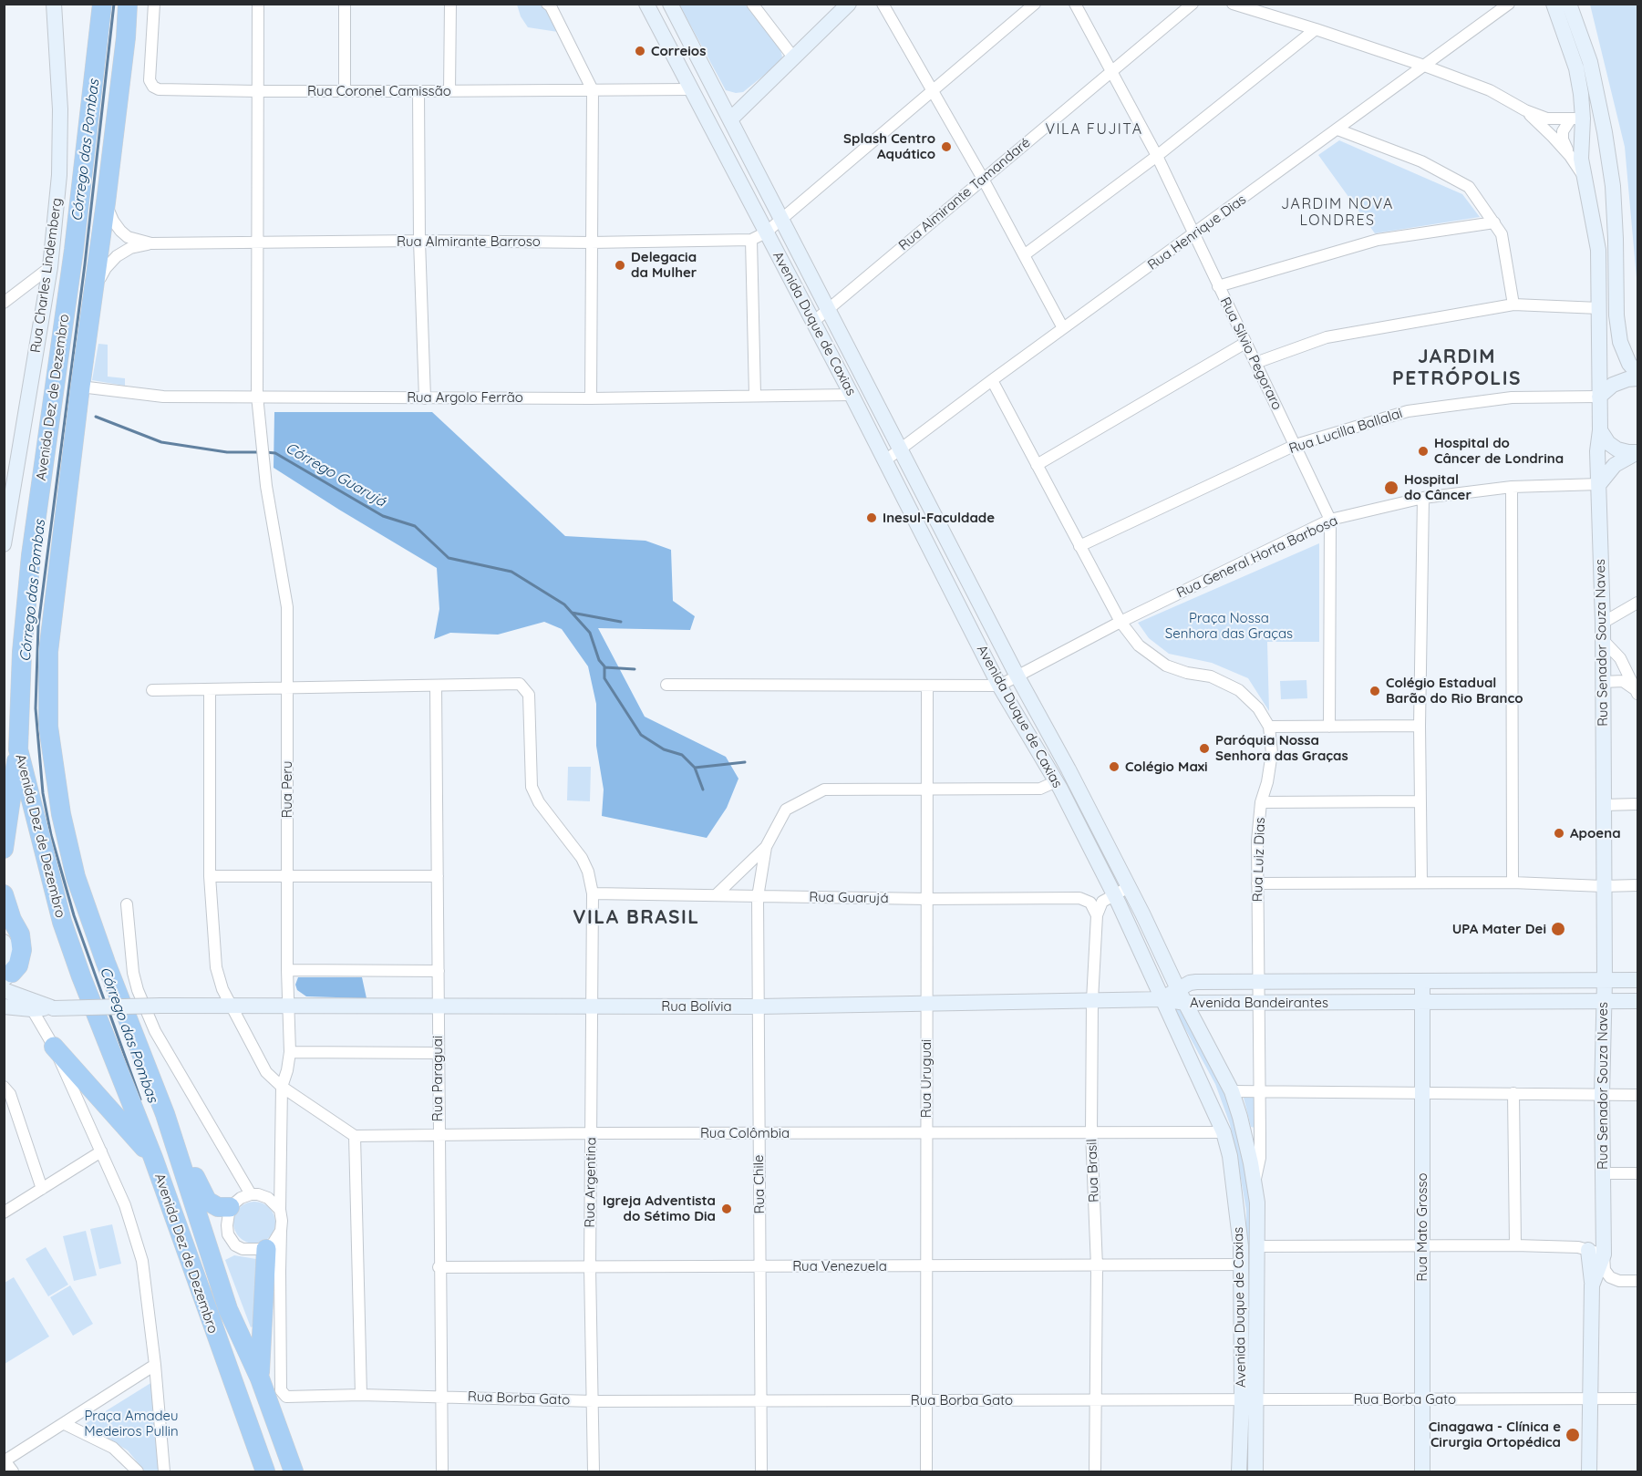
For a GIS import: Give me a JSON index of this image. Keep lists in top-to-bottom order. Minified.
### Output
{"streets":{"highway":["Avenida Dez de Dezembro"],"main road":["Rua Charles Lindemberg","Avenida Duque de Caxias","Rua Senador Souza Naves","Avenida Bandeirantes","Rua Bolívia","Rua Mato Grosso"],"street":["Rua Coronel Camissão","Rua Almirante Tamandaré","Rua Henrique Dias","Rua Almirante Barroso","Rua Silvio Pegoraro","Rua Argolo Ferrão","Rua Lucilla Ballalai","Rua General Horta Barbosa","Rua Peru","Rua Luiz Dias","Rua Guarujá","Rua Paraguai","Rua Uruguai","Rua Colômbia","Rua Brasil","Rua Argentina","Rua Chile","Rua Venezuela","Rua Borba Gato"]},"crossings":[["Rua Coronel Camissão","Avenida Duque de Caxias"],["Rua Coronel Camissão","Rua Peru"],["Rua Almirante Tamandaré","Avenida Duque de Caxias"],["Rua Almirante Tamandaré","Rua Silvio Pegoraro"],["Rua Henrique Dias","Avenida Duque de Caxias"],["Rua Henrique Dias","Rua Silvio Pegoraro"],["Rua Henrique Dias","Rua Luiz Dias"],["Rua Almirante Barroso","Avenida Duque de Caxias"],["Rua Almirante Barroso","Avenida Dez de Dezembro"],["Rua Almirante Barroso","Rua Peru"],["Avenida Duque de Caxias","Rua Argolo Ferrão"],["Avenida Duque de Caxias","Rua General Horta Barbosa"],["Avenida Duque de Caxias","Rua Luiz Dias"],["Avenida Duque de Caxias","Avenida Bandeirantes"],["Avenida Duque de Caxias","Rua Bolívia"],["Avenida Duque de Caxias","Rua Colômbia"],["Avenida Duque de Caxias","Rua Venezuela"],["Avenida Duque de Caxias","Rua Borba Gato"],["Rua Silvio Pegoraro","Rua Lucilla Ballalai"],["Rua Silvio Pegoraro","Rua General Horta Barbosa"],["Avenida Dez de Dezembro","Rua Argolo Ferrão"],["Rua Argolo Ferrão","Rua Peru"],["Rua Lucilla Ballalai","Rua Senador Souza Naves"],["Rua Lucilla Ballalai","Rua Luiz Dias"],["Rua General Horta Barbosa","Rua Senador Souza Naves"],["Rua General Horta Barbosa","Rua Luiz Dias"],["Rua Senador Souza Naves","Avenida Bandeirantes"],["Rua Senador Souza Naves","Rua Borba Gato"],["Rua Peru","Rua Bolívia"],["Rua Luiz Dias","Avenida Bandeirantes"],["Rua Guarujá","Rua Uruguai"],["Rua Guarujá","Rua Brasil"],["Rua Guarujá","Rua Argentina"],["Rua Guarujá","Rua Chile"],["Avenida Bandeirantes","Rua Bolívia"],["Avenida Bandeirantes","Rua Mato Grosso"],["Rua Bolívia","Rua Paraguai"],["Rua Bolívia","Rua Uruguai"],["Rua Bolívia","Rua Brasil"],["Rua Bolívia","Rua Argentina"],["Rua Bolívia","Rua Chile"],["Rua Paraguai","Rua Colômbia"],["Rua Paraguai","Rua Argentina"],["Rua Paraguai","Rua Venezuela"],["Rua Paraguai","Rua Borba Gato"],["Rua Uruguai","Rua Colômbia"],["Rua Uruguai","Rua Venezuela"],["Rua Uruguai","Rua Borba Gato"],["Rua Colômbia","Rua Brasil"],["Rua Colômbia","Rua Argentina"],["Rua Colômbia","Rua Chile"],["Rua Brasil","Rua Venezuela"],["Rua Brasil","Rua Borba Gato"],["Rua Argentina","Rua Venezuela"],["Rua Argentina","Rua Borba Gato"],["Rua Chile","Rua Venezuela"],["Rua Chile","Rua Borba Gato"],["Rua Mato Grosso","Rua Borba Gato"]],"districts":["VILA FUJITA","JARDIM NOVA LONDRES","JARDIM PETRÓPOLIS","VILA BRASIL"],"water":["Córrego das Pombas","Córrego Guarujá"],"parks":["Praça Nossa Senhora das Graças","Praça Amadeu Medeiros Pullin"],"places":["Correios","Splash Centro Aquático","Delegacia da Mulher","Hospital do Câncer de Londrina","Hospital do Câncer","Inesul-Faculdade","Colégio Estadual Barão do Rio Branco","Paróquia Nossa Senhora das Graças","Colégio Maxi","Apoena","UPA Mater Dei","Igreja Adventista do Sétimo Dia","Cinagawa - Clínica e Cirurgia Ortopédica"]}
